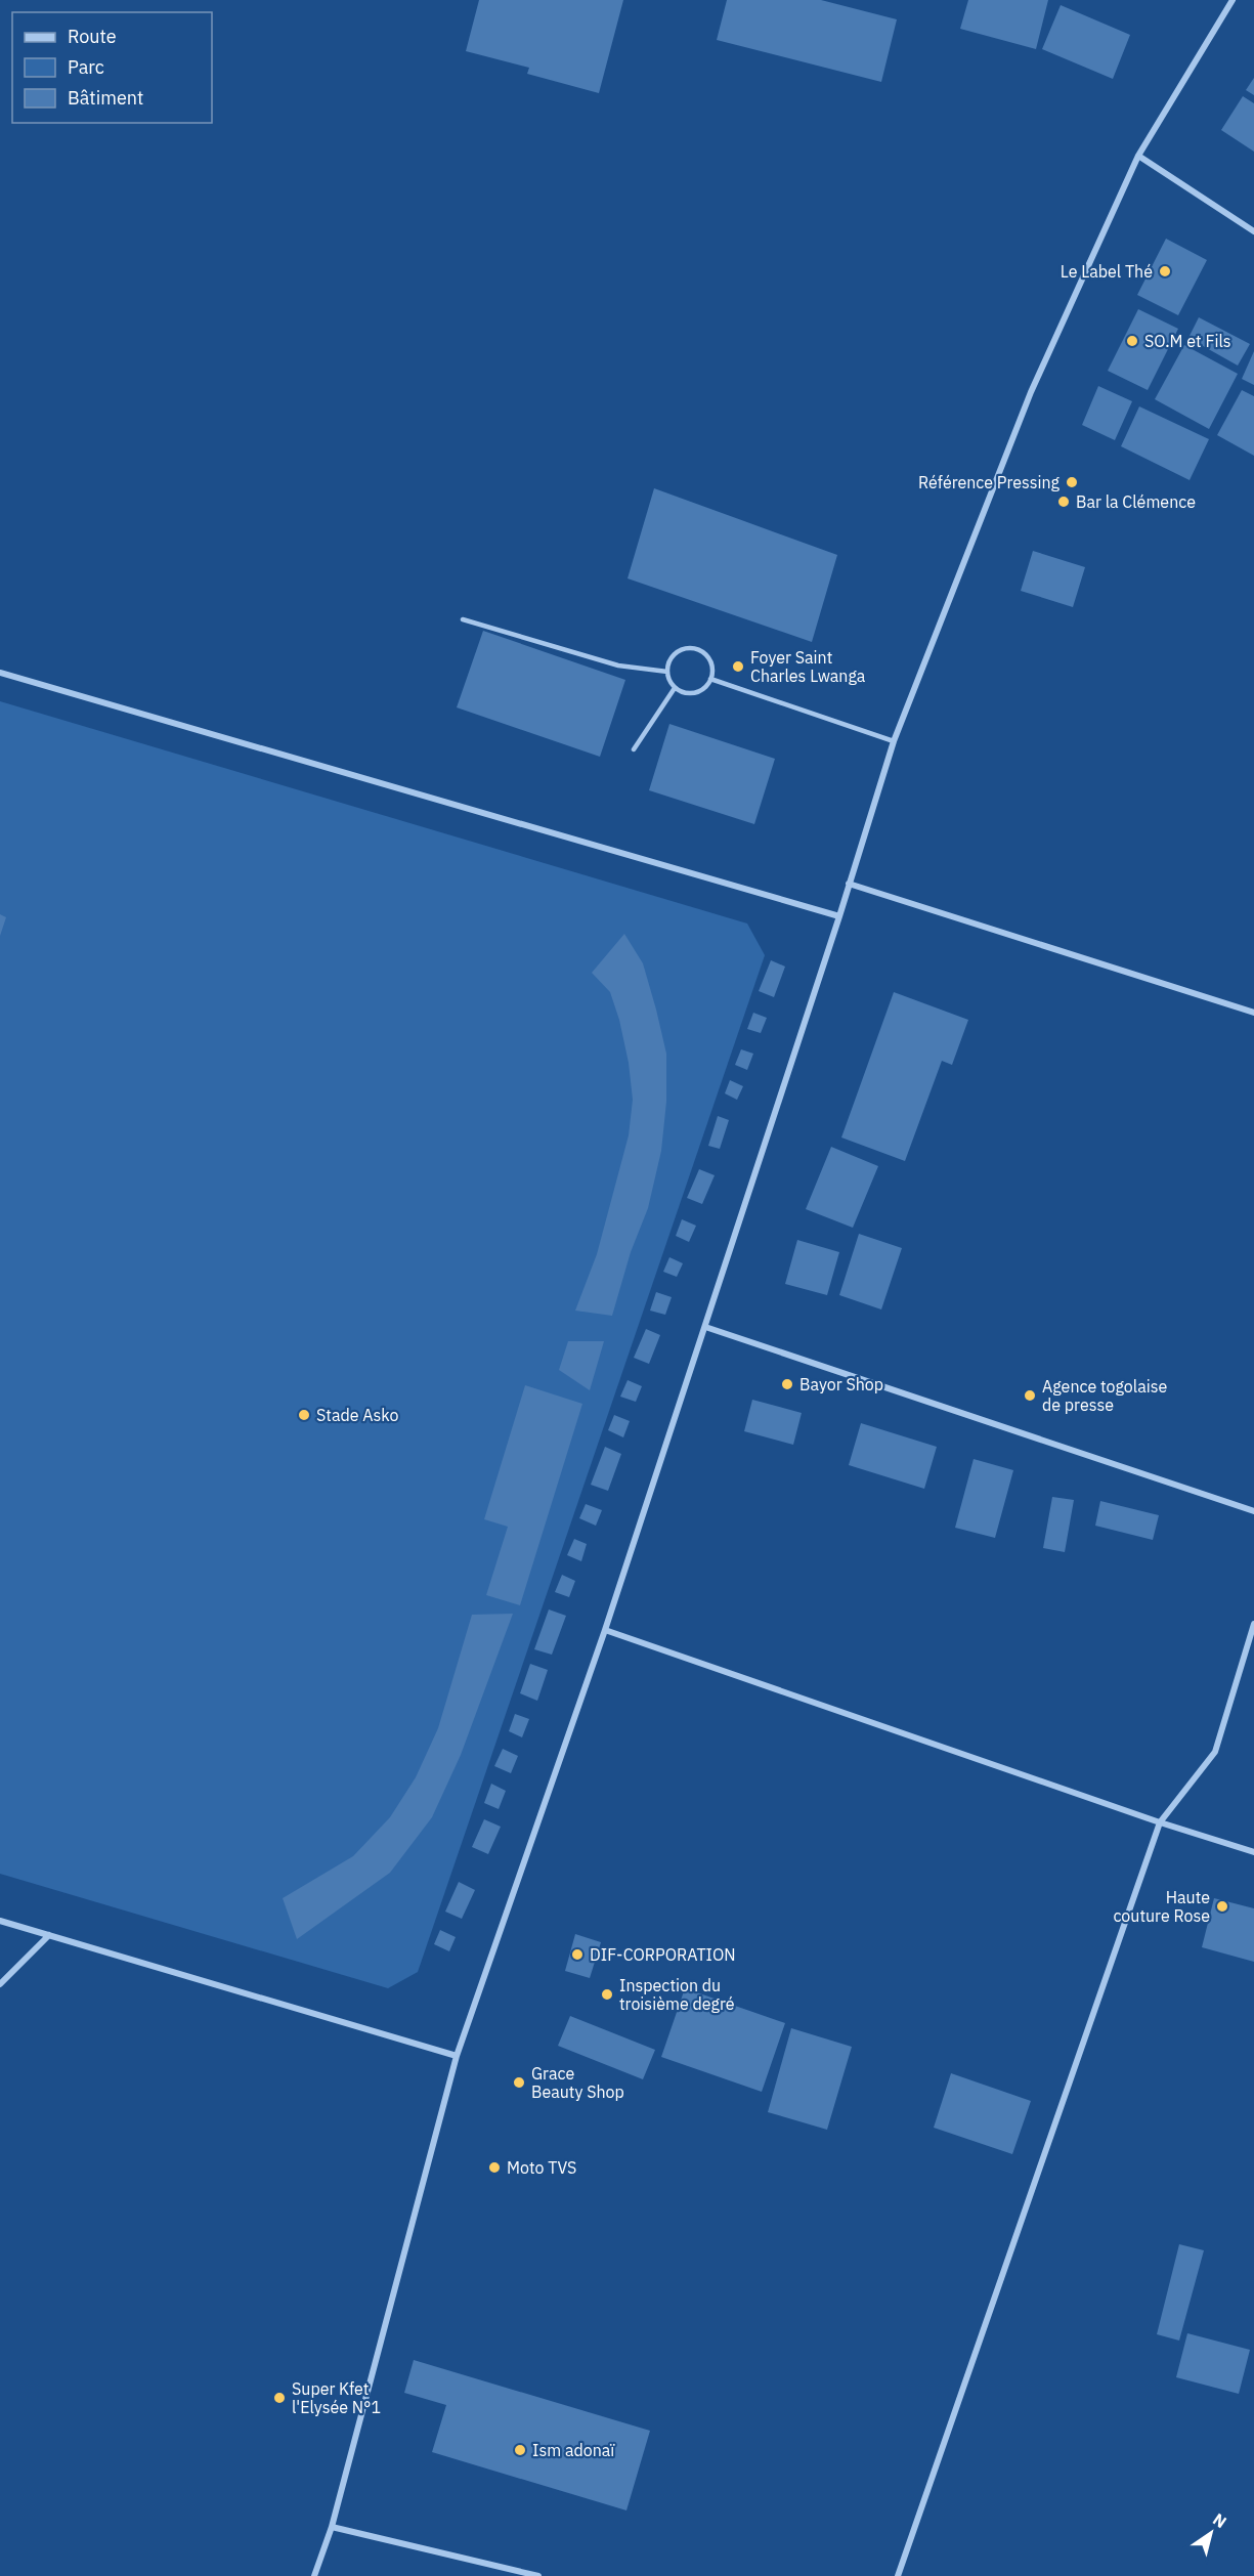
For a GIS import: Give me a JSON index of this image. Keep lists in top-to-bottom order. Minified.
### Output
{"places":["Le Label Thé","SO.M et Fils","Référence Pressing","Bar la Clémence","Foyer Saint Charles Lwanga","Bayor Shop","Agence togolaise de presse","Stade Asko","Haute couture Rose","DIF-CORPORATION","Inspection du troisième degré","Grace Beauty Shop","Moto TVS","Super Kfet l'Elysée N°1","Ism adonaï"],"legend":["Route","Parc","Bâtiment"],"north":"top right"}
